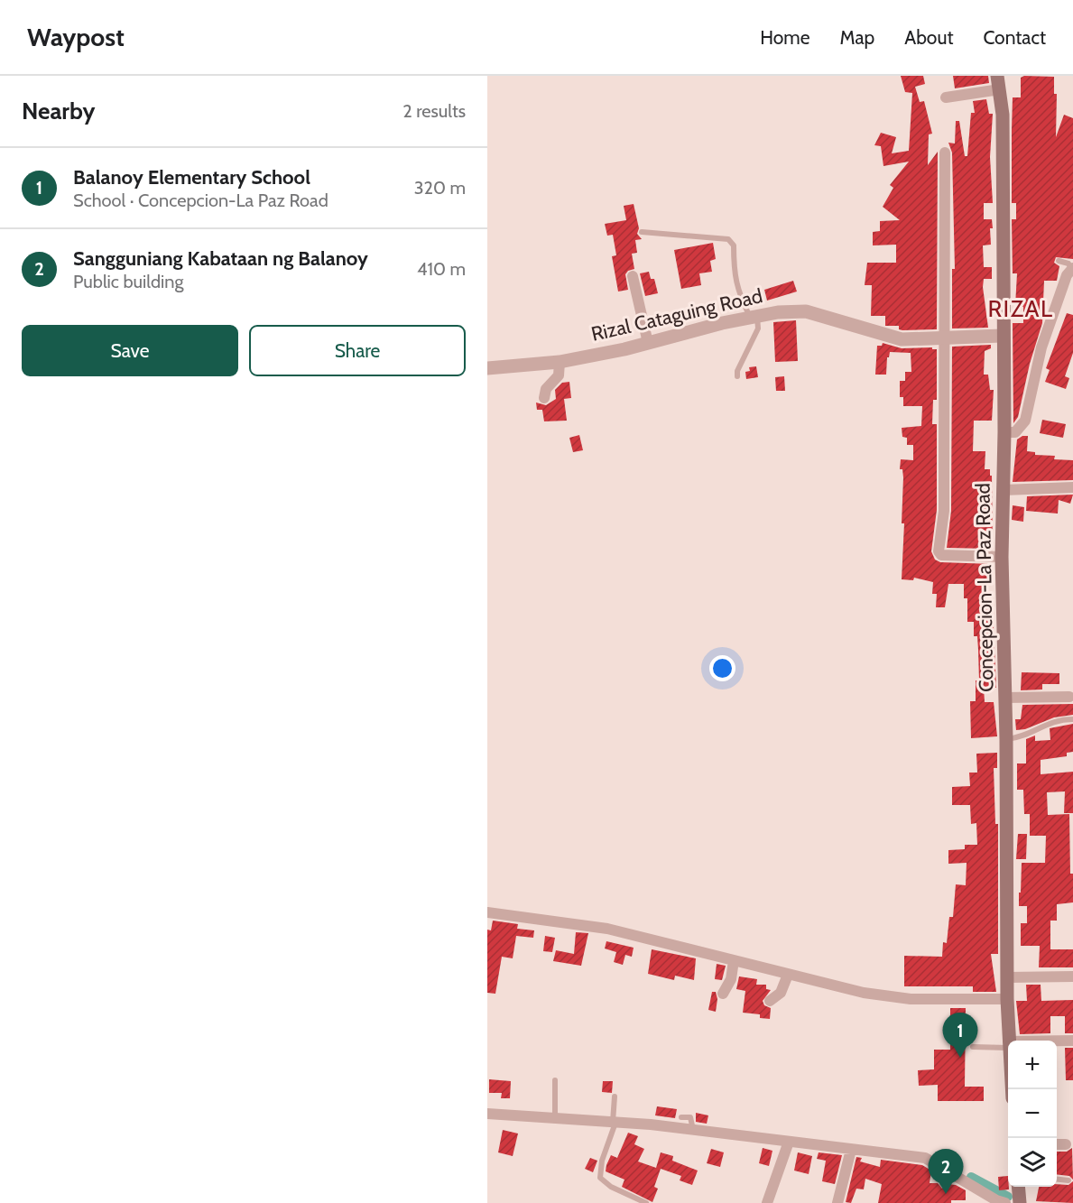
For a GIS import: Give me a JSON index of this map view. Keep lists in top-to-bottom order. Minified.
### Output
{"streets":{"main road":["Concepcion-La Paz Road"],"street":["Rizal Cataguing Road"]},"crossings":[["Rizal Cataguing Road","Concepcion-La Paz Road"]],"districts":["RIZAL"],"page":{"header":"Waypost","nav":["Home","Map","About","Contact"],"heading":["Nearby","2 results"],"list":[{"mark":"1","name":"Balanoy Elementary School","note":"School · Concepcion-La Paz Road","value":"320 m"},{"mark":"2","name":"Sangguniang Kabataan ng Balanoy","note":"Public building","value":"410 m"}],"buttons":["Save","Share"],"pins":["1","2"],"map_buttons":["+","−"]}}
